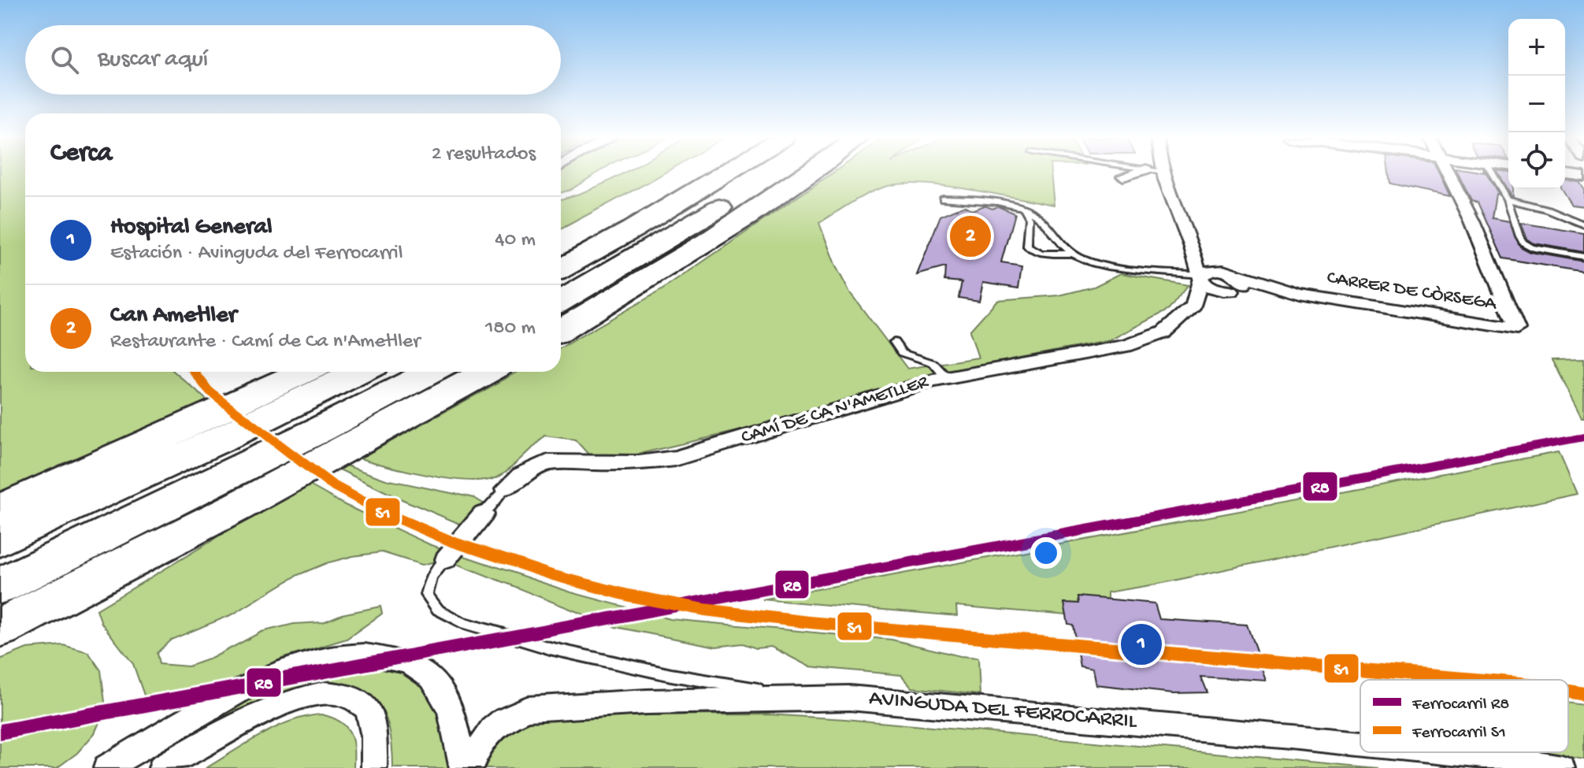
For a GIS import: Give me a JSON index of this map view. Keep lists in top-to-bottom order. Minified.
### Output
{"streets":{"street":["CARRER DE CÒRSEGA","CAMÍ DE CA N'AMETLLER","AVINGUDA DEL FERROCARRIL"]},"crossings":[["CARRER DE CÒRSEGA","CAMÍ DE CA N'AMETLLER"]],"lines":["rail line S1","rail line R8"],"legend":["Ferrocarril R8","Ferrocarril S1"],"page":{"map_buttons":["+","−"],"search":"Buscar aquí","heading":["Cerca","2 resultados"],"list":[{"mark":"1","name":"Hospital General","note":"Estación · Avinguda del Ferrocarril","value":"40 m"},{"mark":"2","name":"Can Ametller","note":"Restaurante · Camí de Ca n'Ametller","value":"180 m"}],"pins":["2","1"]}}
